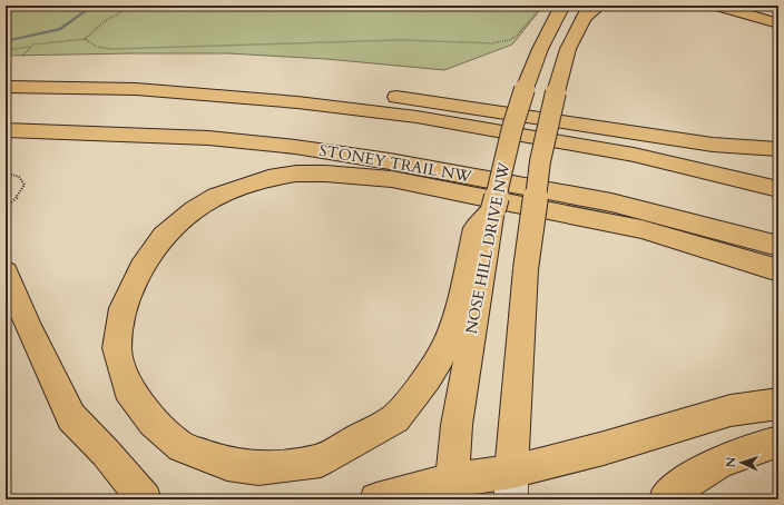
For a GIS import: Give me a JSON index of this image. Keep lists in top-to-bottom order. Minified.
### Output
{"streets":{"main road":["STONEY TRAIL NW","NOSE HILL DRIVE NW"]},"north":"left"}
